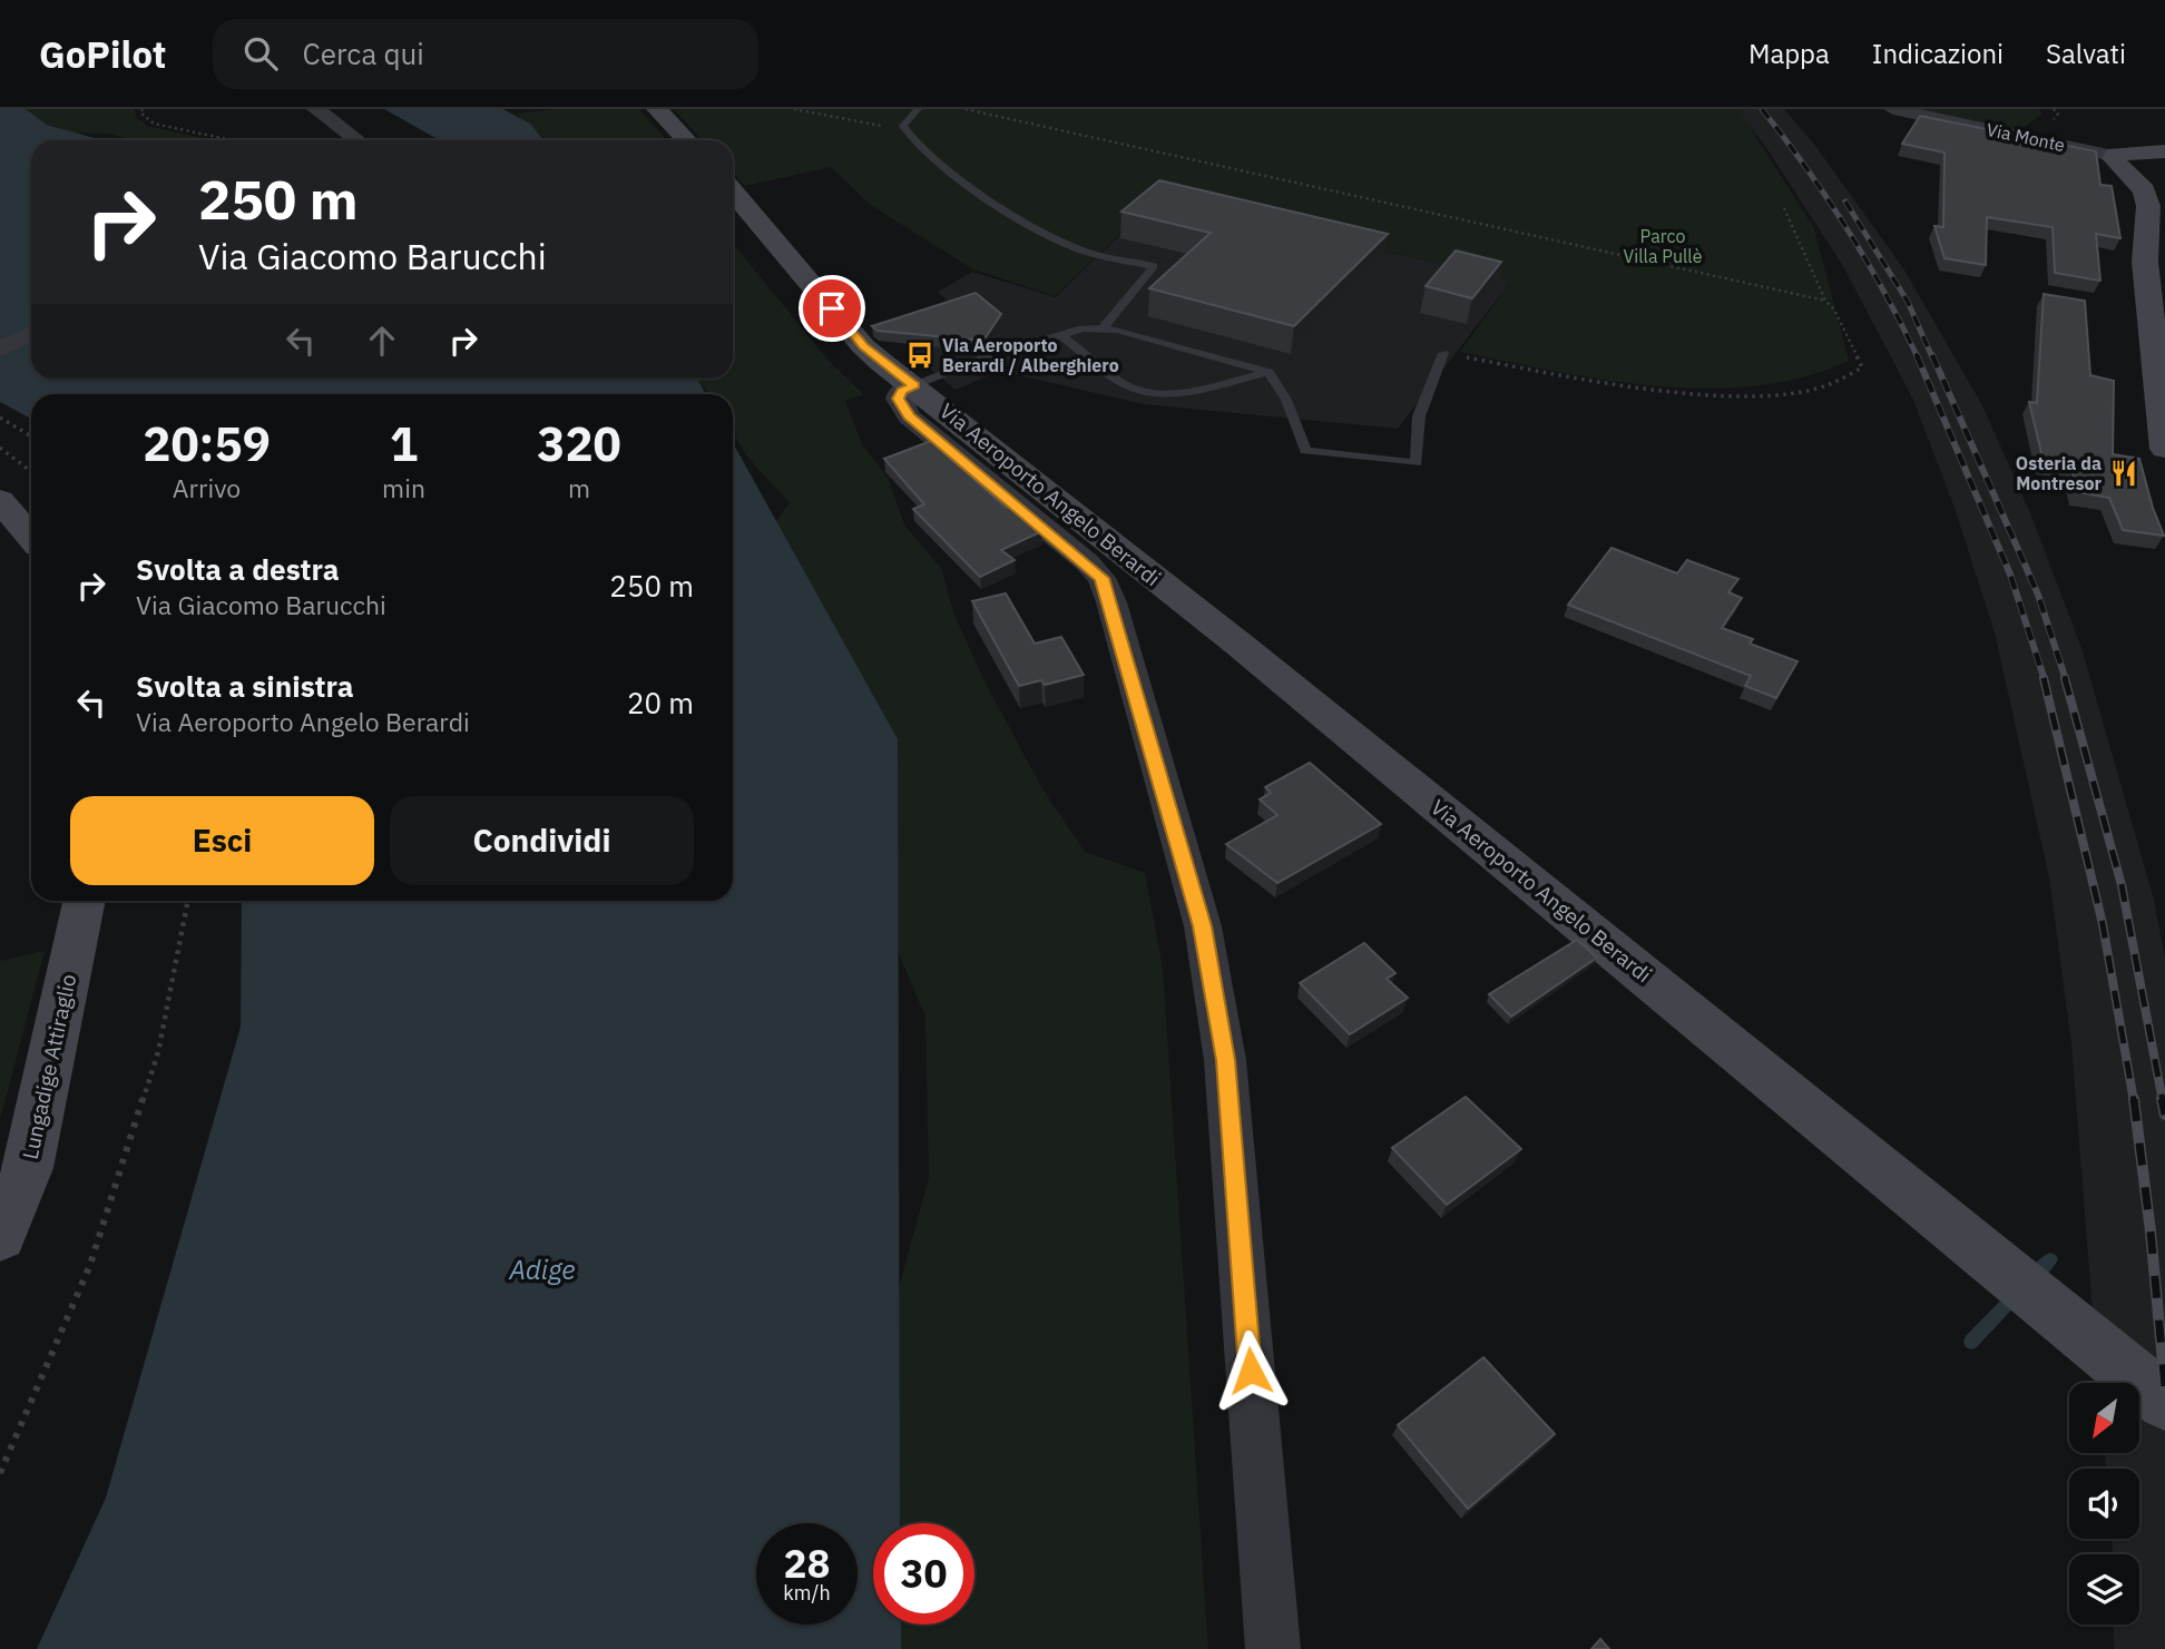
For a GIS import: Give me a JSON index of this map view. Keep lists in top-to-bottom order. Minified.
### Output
{"streets":{"street":["Via Monte","Via Aeroporto Angelo Berardi","Lungadige Attiraglio"]},"water":["Adige"],"parks":["Parco Villa Pullè"],"places":{"bus stop":["Via Aeroporto Berardi / Alberghiero"],"restaurant":["Osteria da Montresor"]},"north":"bottom left","page":{"header":"GoPilot","search":"Cerca qui","nav":["Mappa","Indicazioni","Salvati"],"turn":["250 m","Via Giacomo Barucchi"],"eta":["20:59","Arrivo","1","min","320","m"],"list":[{"name":"Svolta a destra","note":"Via Giacomo Barucchi","value":"250 m"},{"name":"Svolta a sinistra","note":"Via Aeroporto Angelo Berardi","value":"20 m"}],"buttons":["Esci","Condividi"],"speed":"28 km/h","limit":"30"}}
